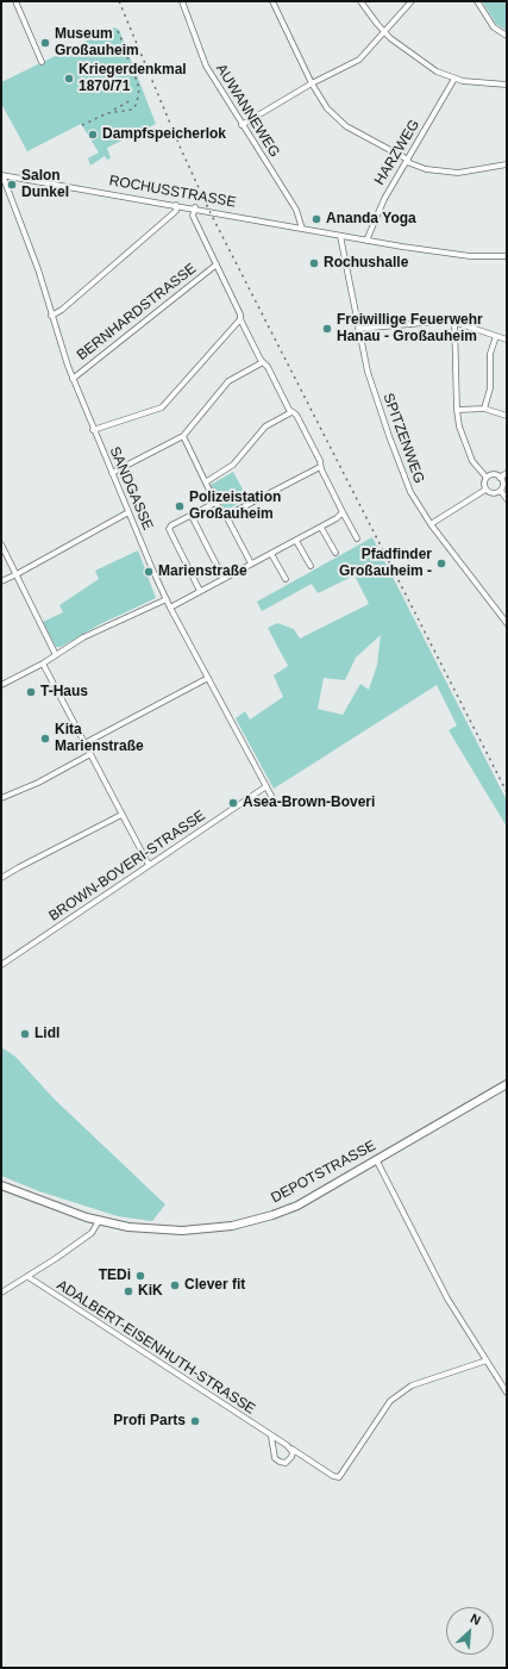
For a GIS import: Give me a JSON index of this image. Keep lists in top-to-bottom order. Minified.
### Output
{"streets":{"main road":["DEPOTSTRASSE"],"street":["AUWANNEWEG","HARZWEG","ROCHUSSTRASSE","BERNHARDSTRASSE","SPITZENWEG","SANDGASSE","BROWN-BOVERI-STRASSE","ADALBERT-EISENHUTH-STRASSE"]},"crossings":[["AUWANNEWEG","ROCHUSSTRASSE"],["HARZWEG","ROCHUSSTRASSE"],["ROCHUSSTRASSE","SPITZENWEG"],["ROCHUSSTRASSE","SANDGASSE"],["BERNHARDSTRASSE","SANDGASSE"],["SANDGASSE","BROWN-BOVERI-STRASSE"]],"places":["Museum Großauheim","Kriegerdenkmal 1870/71","Dampfspeicherlok","Salon Dunkel","Ananda Yoga","Rochushalle","Freiwillige Feuerwehr Hanau - Großauheim","Polizeistation Großauheim","Pfadfinder Großauheim -","Marienstraße","T-Haus","Kita Marienstraße","Asea-Brown-Boveri","Lidl","TEDi","Clever fit","KiK","Profi Parts"],"north":"top right"}
